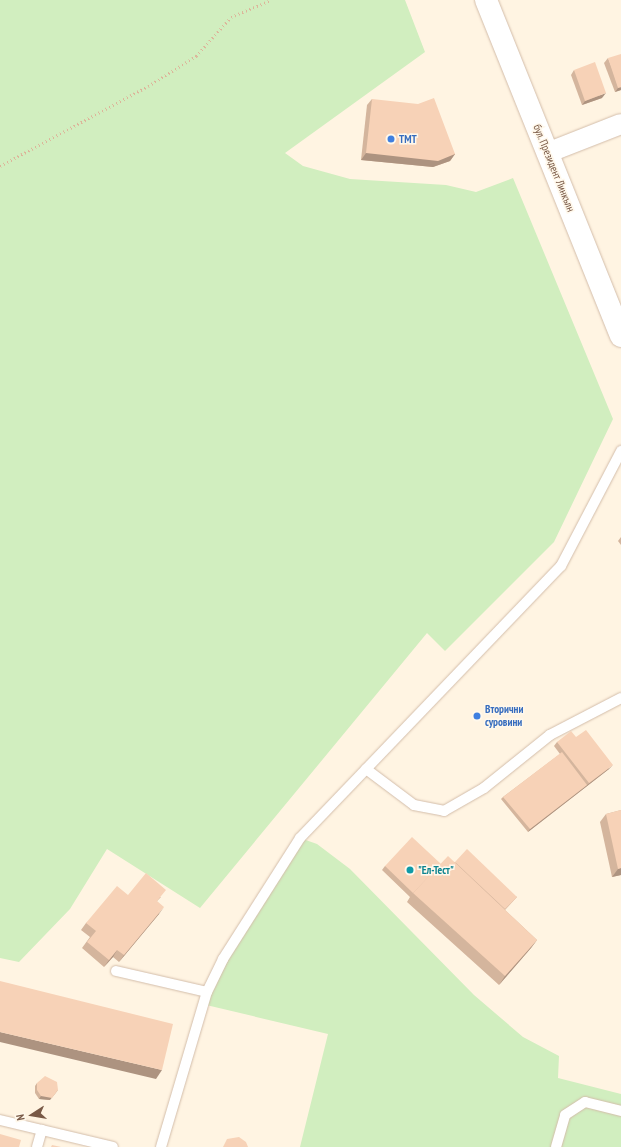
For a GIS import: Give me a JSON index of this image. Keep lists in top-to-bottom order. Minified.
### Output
{"streets":{"street":["бул. Президент Линкълн"]},"places":["TMT","Вторични суровини","\"Ел-Тест\""],"north":"left"}
